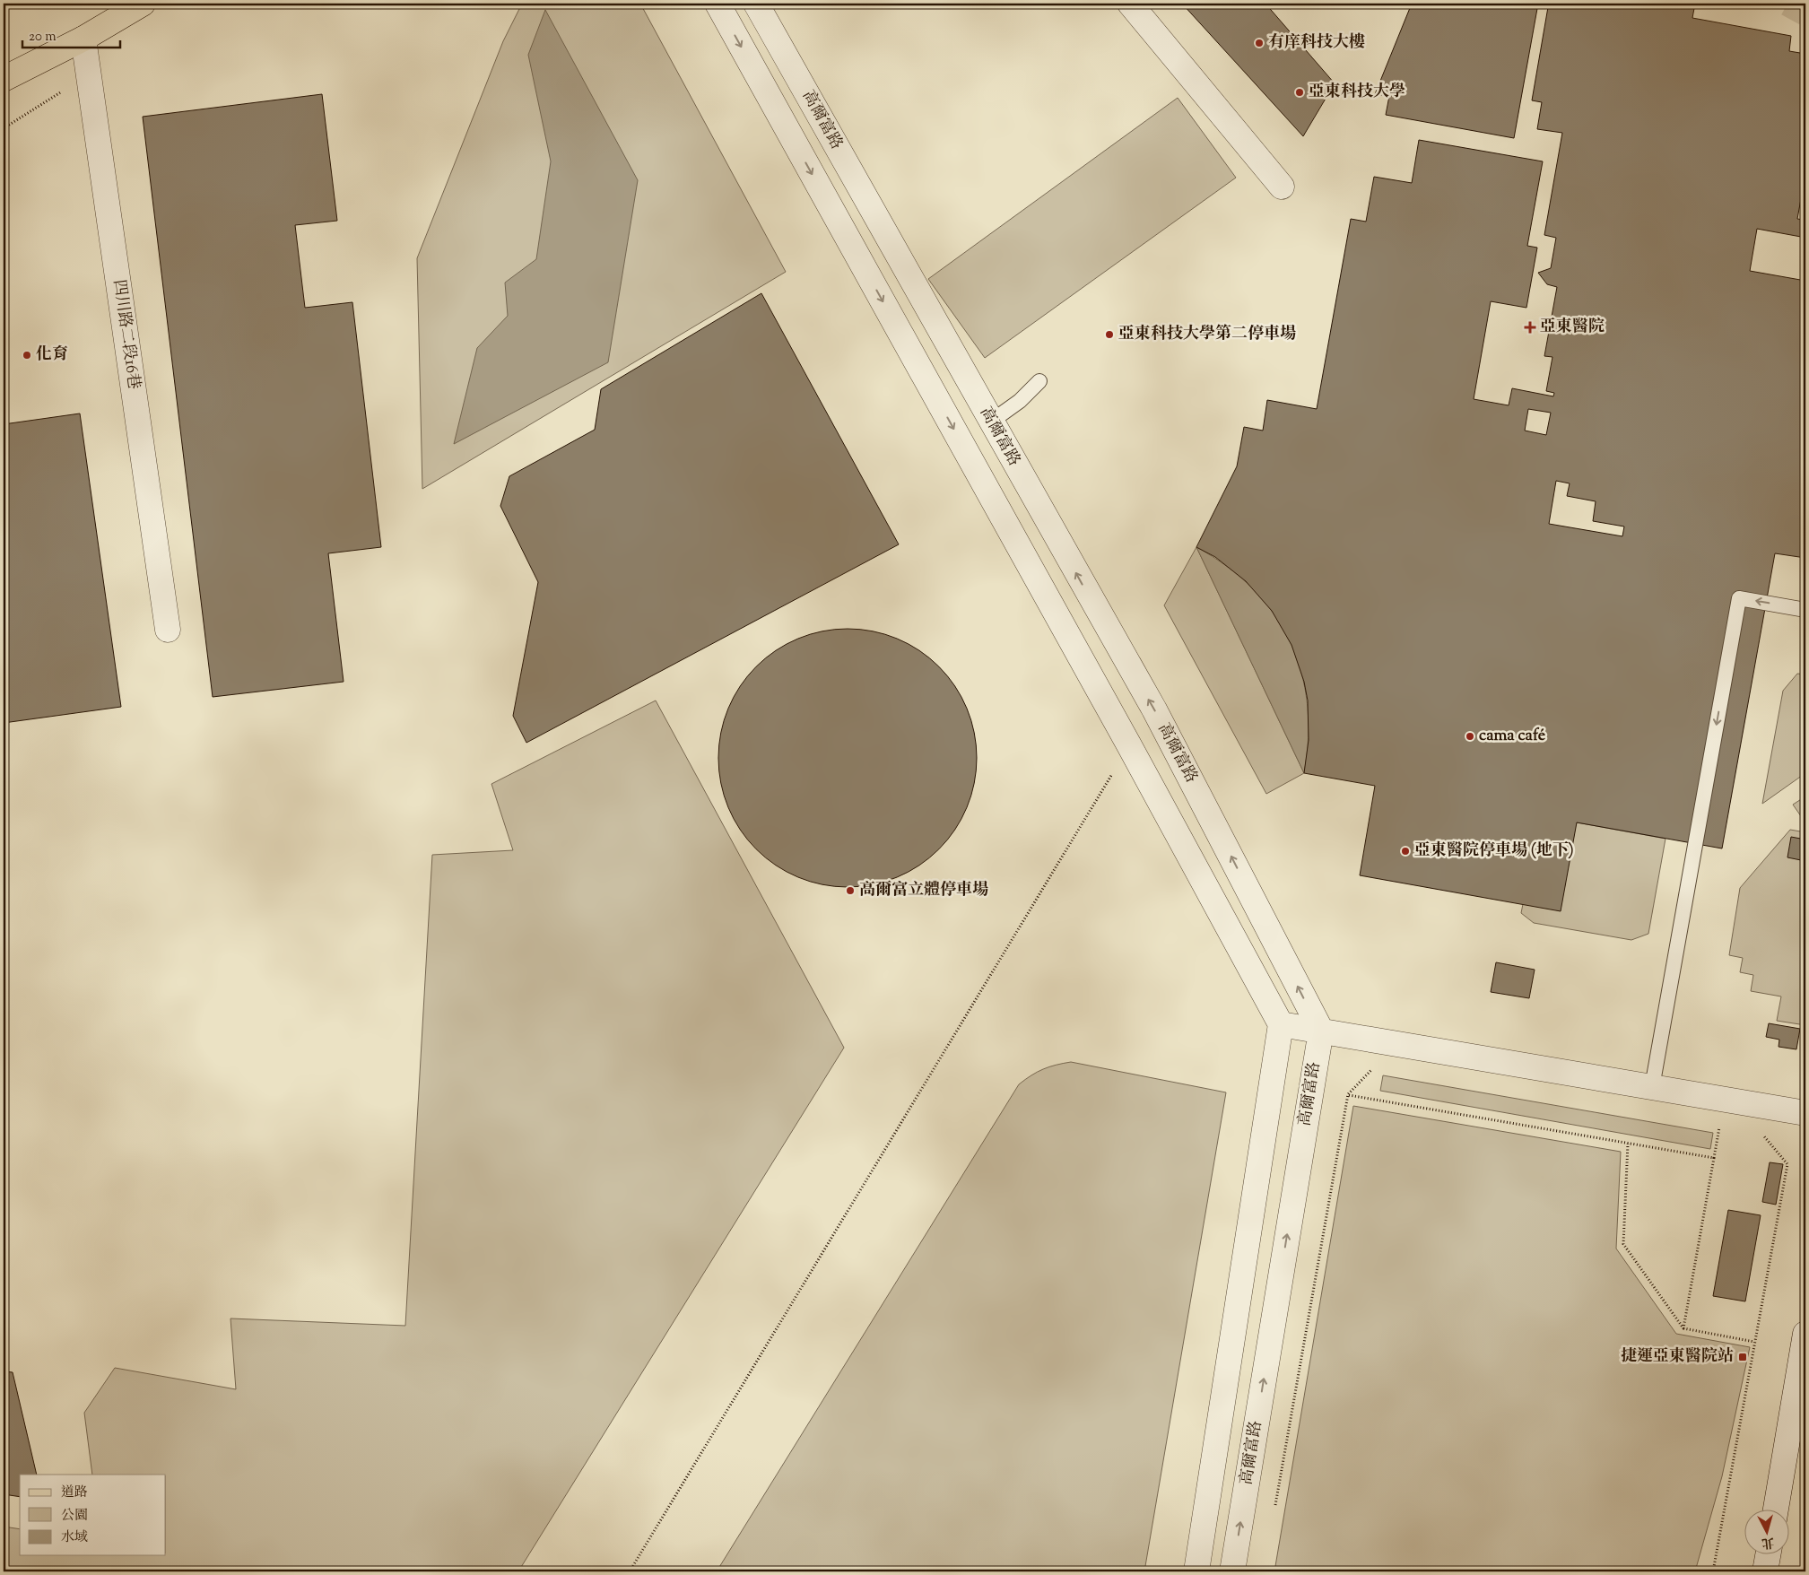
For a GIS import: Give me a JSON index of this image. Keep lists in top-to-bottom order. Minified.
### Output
{"streets":{"street":["高爾富路","四川路二段16巷"]},"places":{"other":["有庠科技大樓","亞東科技大學","亞東科技大學第二停車場","化育","cama café","亞東醫院停車場 (地下)","高爾富立體停車場"],"health":["亞東醫院"],"transit":["捷運亞東醫院站"]},"legend":["道路","公園","水域"],"scale_bar":"20 m","north":"bottom"}
